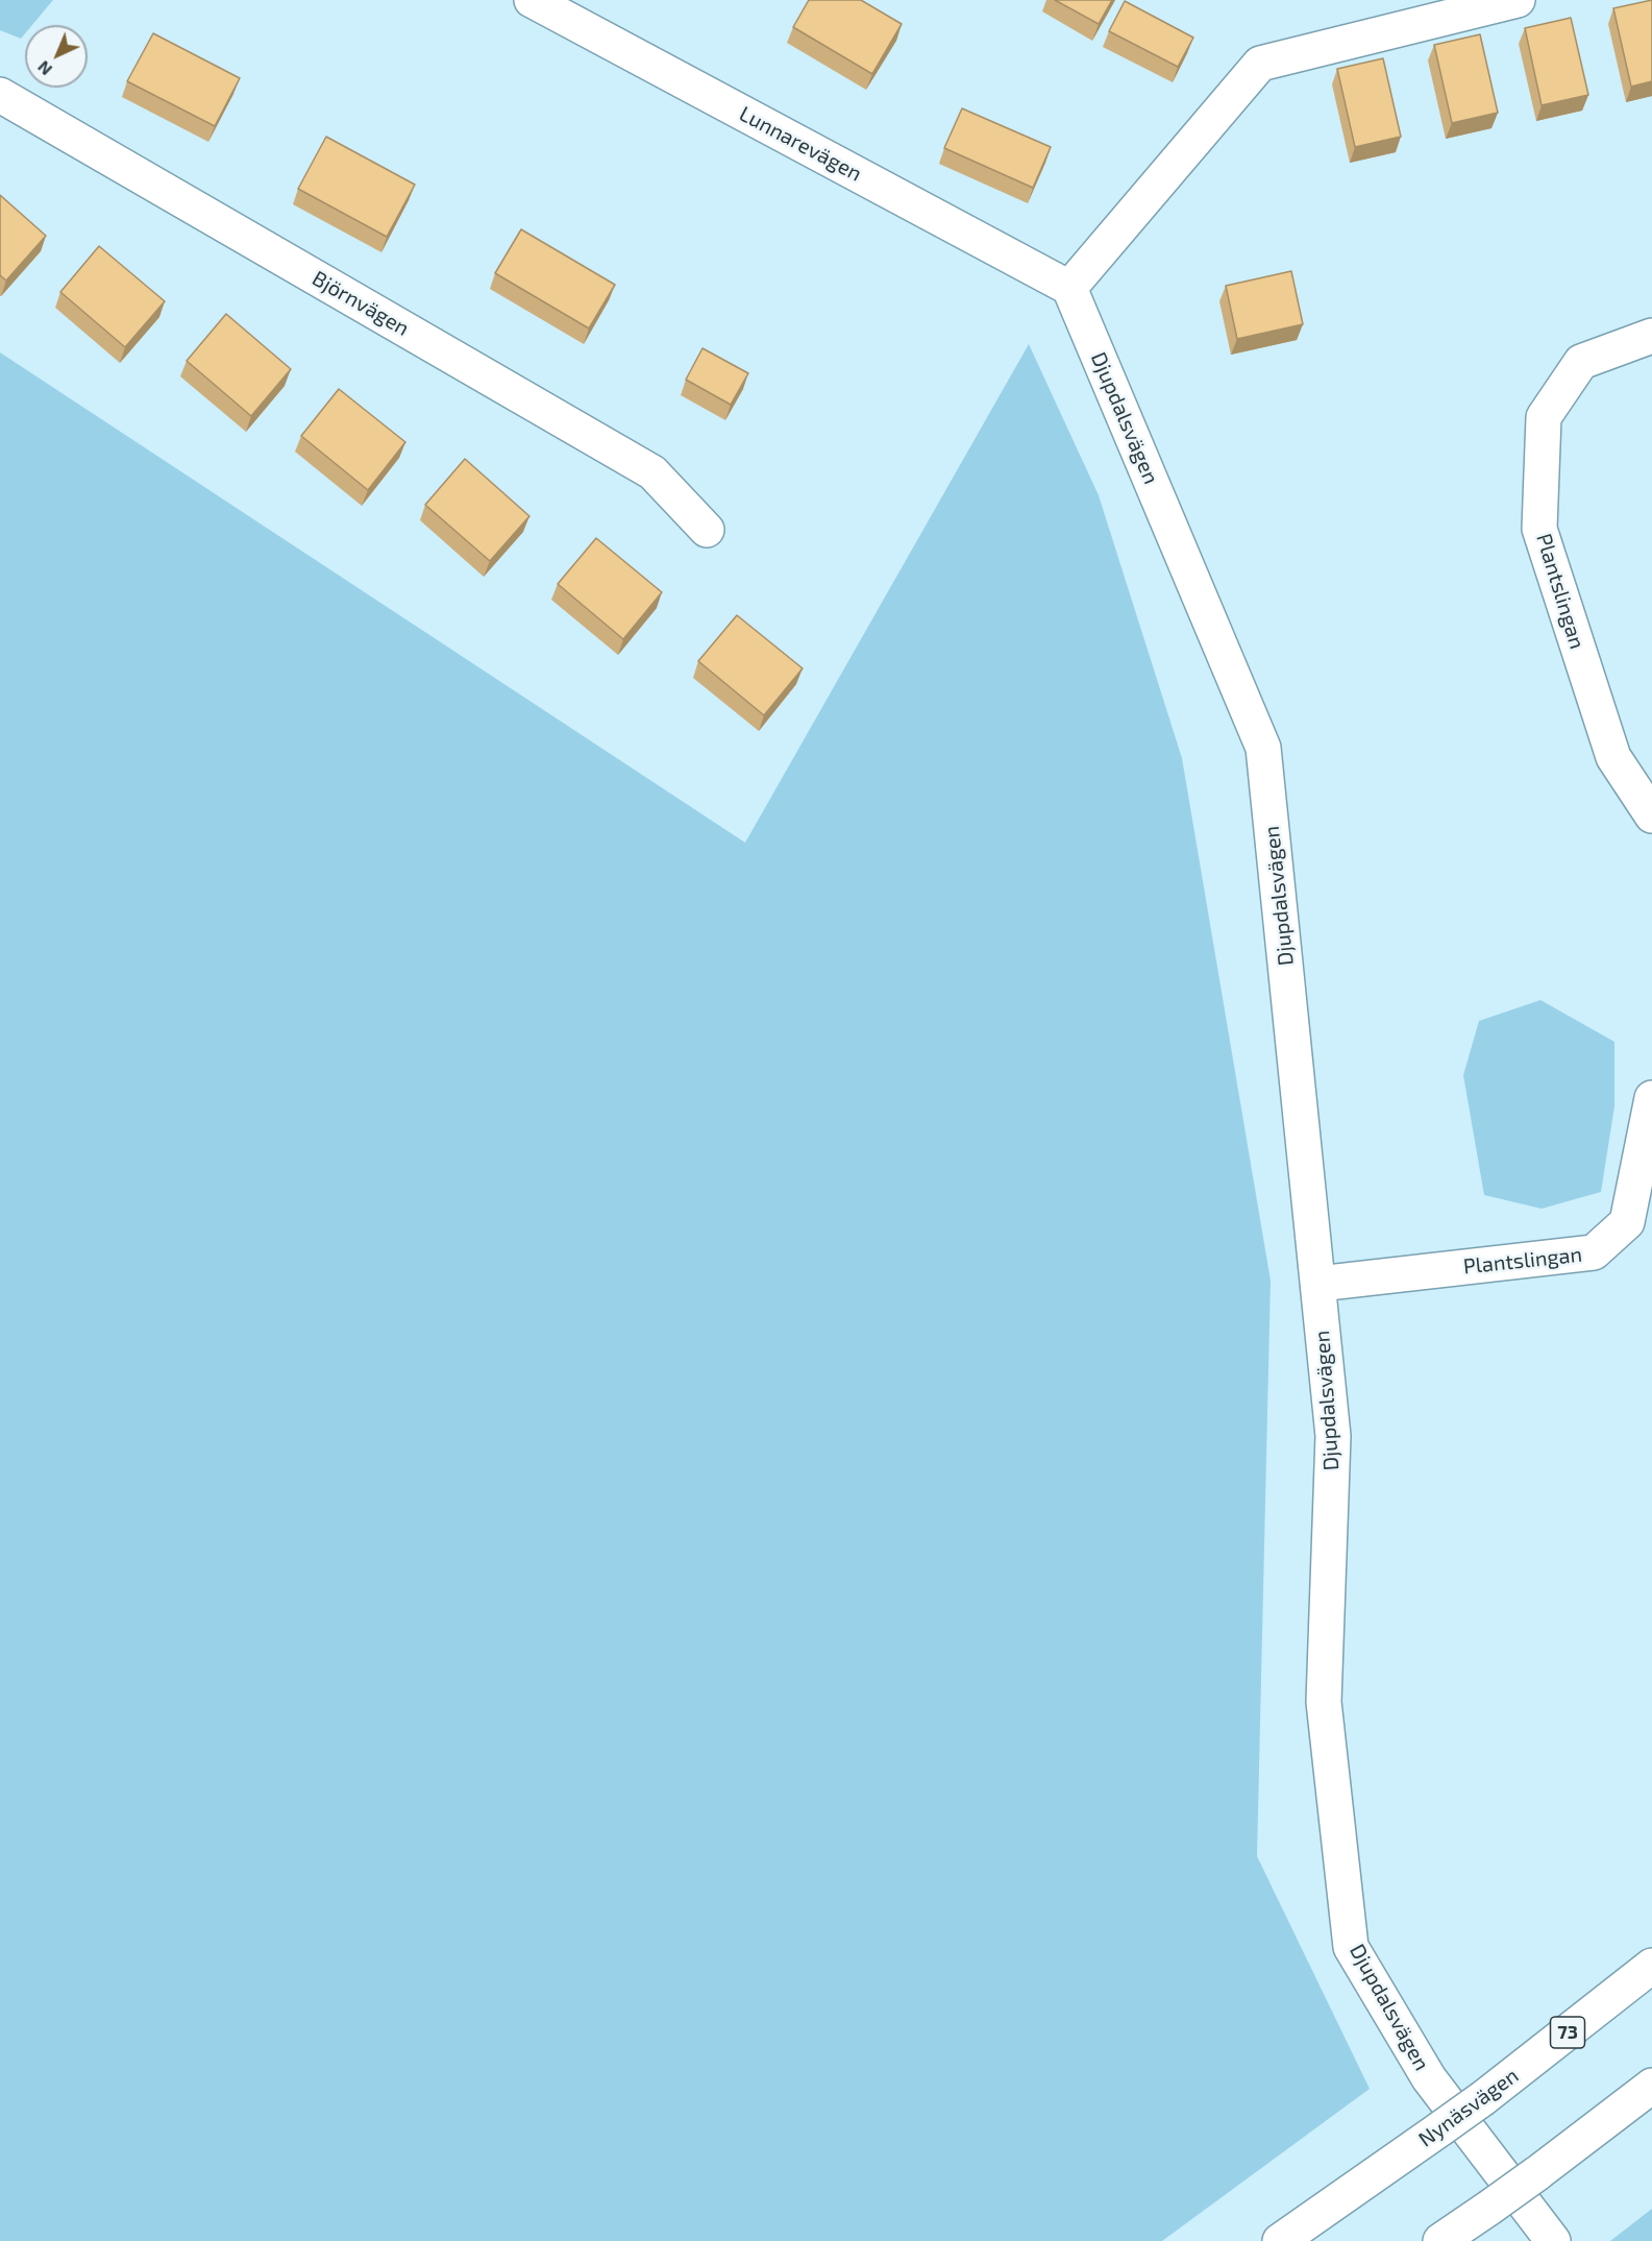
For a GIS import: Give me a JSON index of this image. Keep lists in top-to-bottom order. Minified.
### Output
{"streets":{"main road":["Lunnarevägen","Björnvägen","Djupdalsvägen","Plantslingan","73","Nynäsvägen"]},"crossings":[["Lunnarevägen","Djupdalsvägen"],["Djupdalsvägen","Plantslingan"]],"north":"bottom left"}
